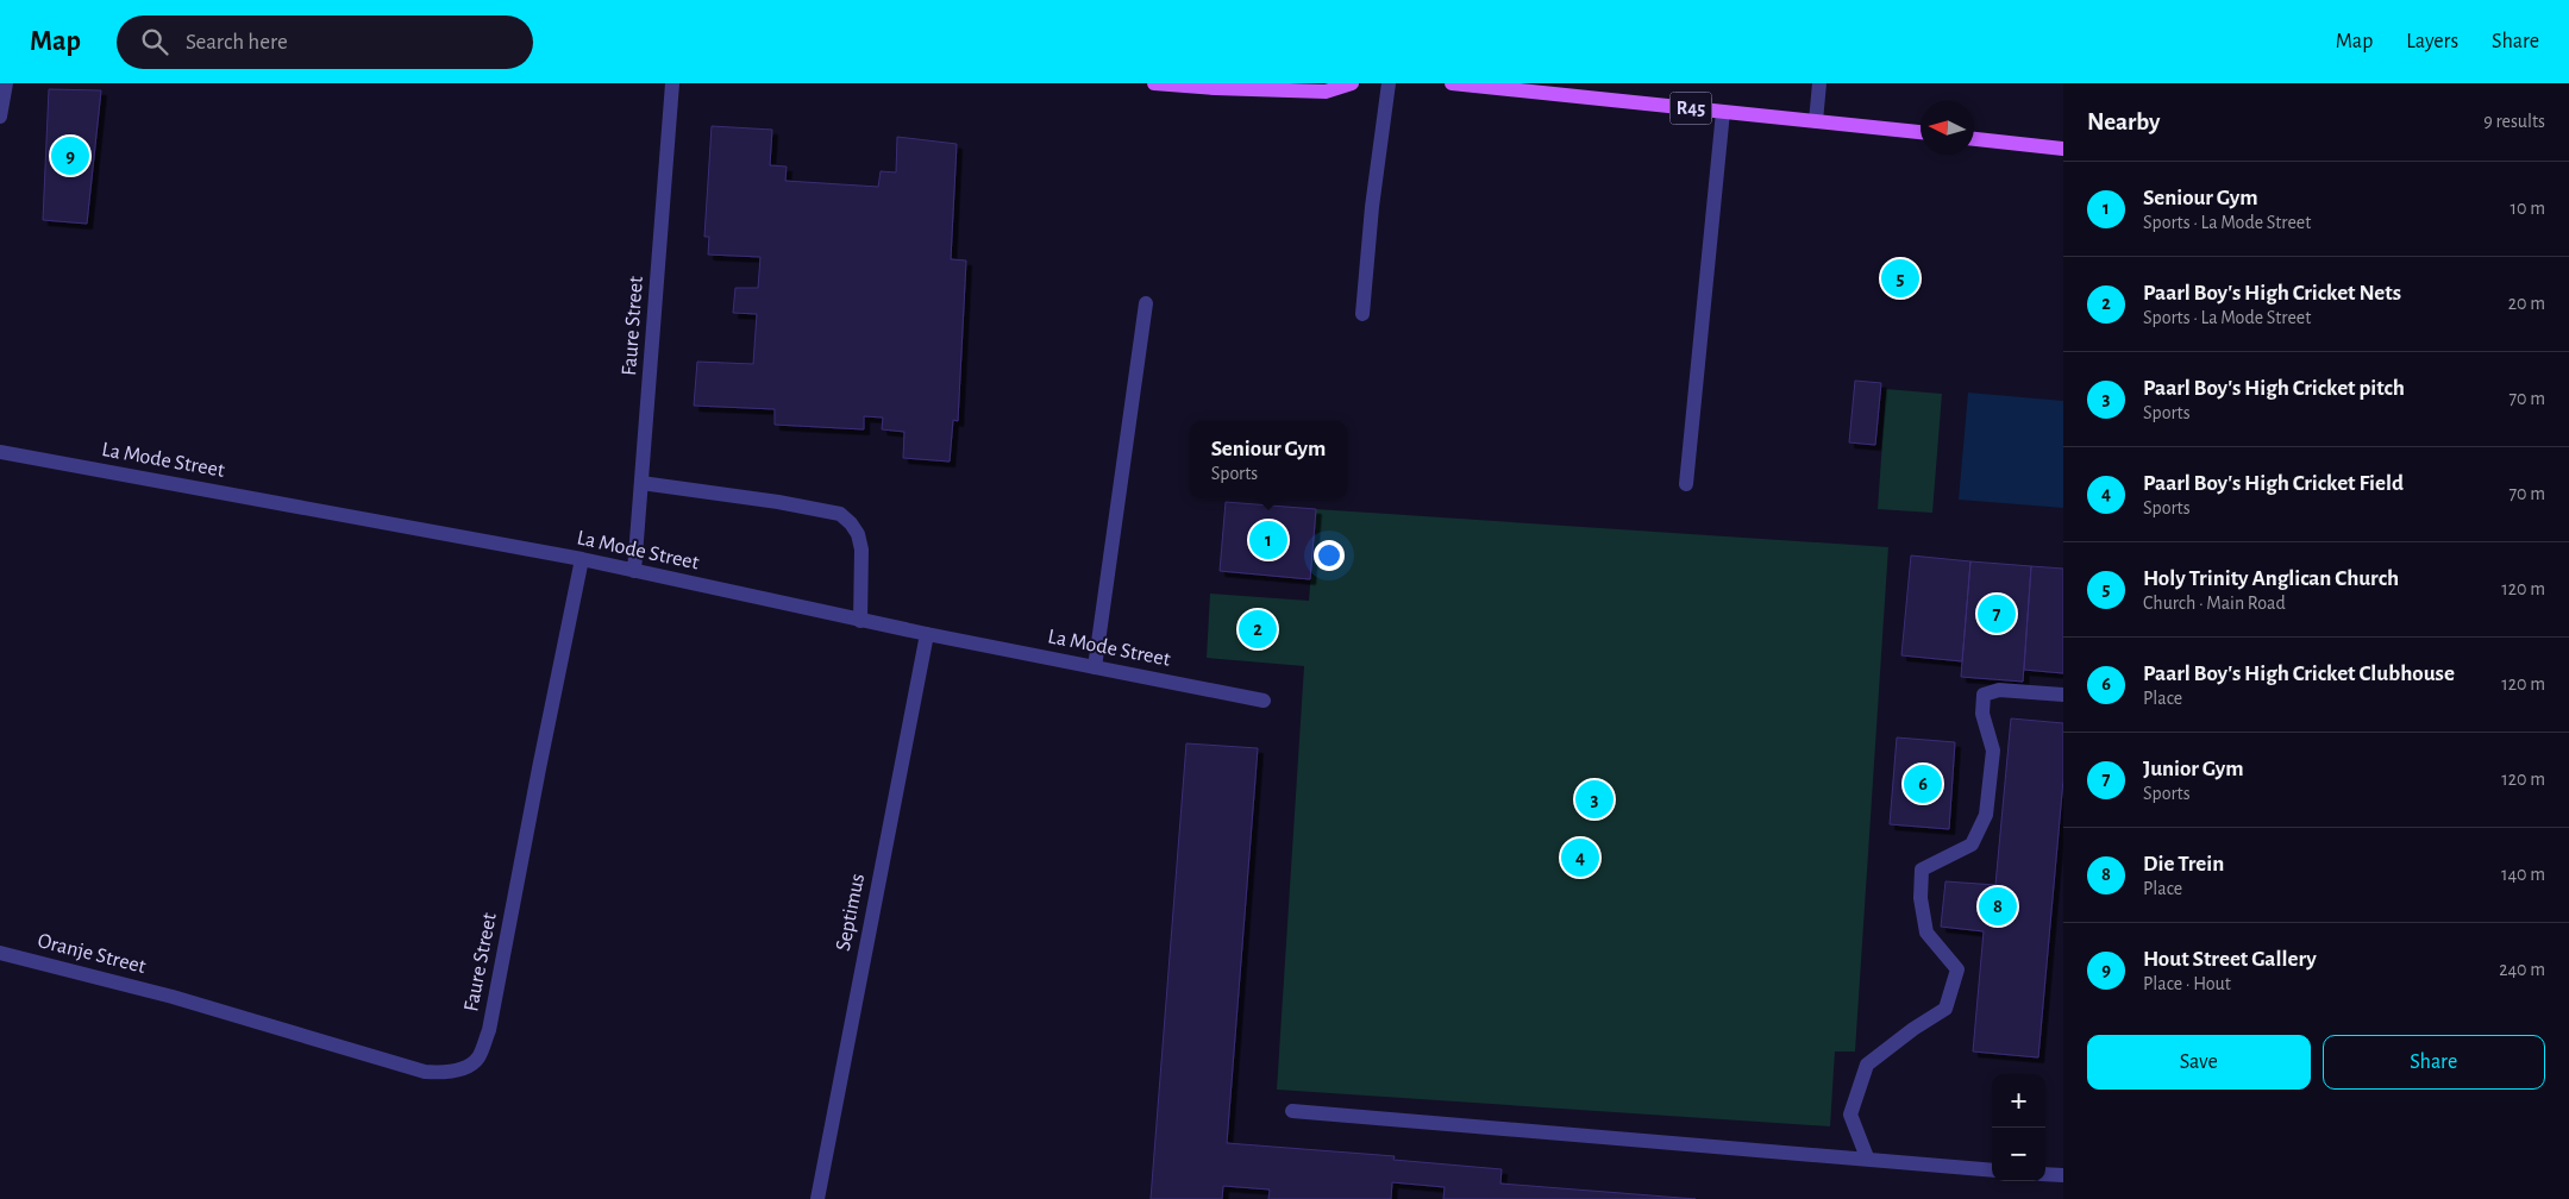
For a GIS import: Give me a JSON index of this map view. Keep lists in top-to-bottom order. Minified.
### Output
{"streets":{"main road":["R45"],"street":["Faure Street","La Mode Street","Septimus","Oranje Street"]},"crossings":[["Faure Street","La Mode Street"],["Faure Street","Oranje Street"],["La Mode Street","Septimus"]],"north":"left","page":{"header":"Map","search":"Search here","nav":["Map","Layers","Share"],"heading":["Nearby","9 results"],"pins":["9","5","1","7","2","6","3","4","8"],"list":[{"mark":"1","name":"Seniour Gym","note":"Sports · La Mode Street","value":"10 m"},{"mark":"2","name":"Paarl Boy's High Cricket Nets","note":"Sports · La Mode Street","value":"20 m"},{"mark":"3","name":"Paarl Boy's High Cricket pitch","note":"Sports","value":"70 m"},{"mark":"4","name":"Paarl Boy's High Cricket Field","note":"Sports","value":"70 m"},{"mark":"5","name":"Holy Trinity Anglican Church","note":"Church · Main Road","value":"120 m"},{"mark":"6","name":"Paarl Boy's High Cricket Clubhouse","note":"Place","value":"120 m"},{"mark":"7","name":"Junior Gym","note":"Sports","value":"120 m"},{"mark":"8","name":"Die Trein","note":"Place","value":"140 m"},{"mark":"9","name":"Hout Street Gallery","note":"Place · Hout","value":"240 m"}],"popup":["Seniour Gym","Sports"],"buttons":["Save","Share"],"map_buttons":["+","−"]}}
